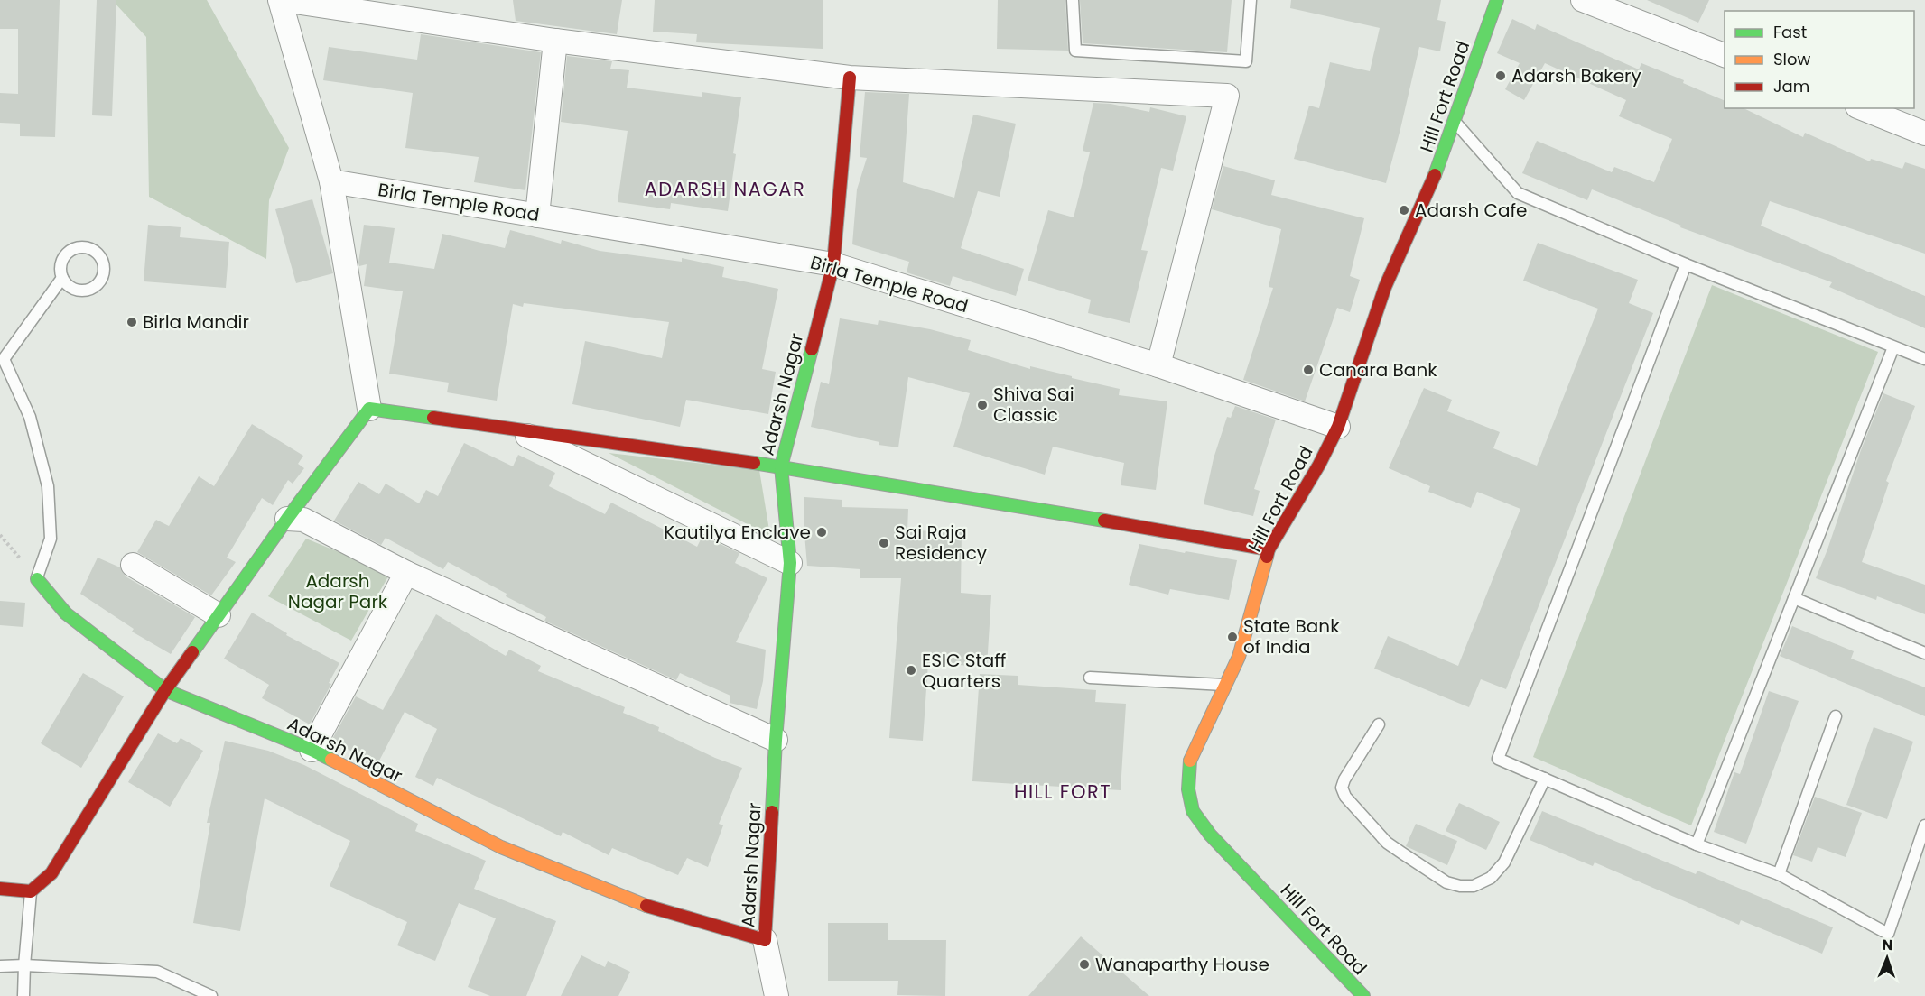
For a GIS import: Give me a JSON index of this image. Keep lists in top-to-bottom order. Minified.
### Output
{"streets":{"street":["Hill Fort Road","Birla Temple Road","Adarsh Nagar"]},"crossings":[["Hill Fort Road","Birla Temple Road"],["Birla Temple Road","Adarsh Nagar"]],"districts":["ADARSH NAGAR","HILL FORT"],"parks":["Adarsh Nagar Park"],"places":["Adarsh Bakery","Adarsh Cafe","Birla Mandir","Canara Bank","Shiva Sai Classic","Kautilya Enclave","Sai Raja Residency","State Bank of India","ESIC Staff Quarters","Wanaparthy House"],"legend":["Fast","Slow","Jam"],"north":"top"}
